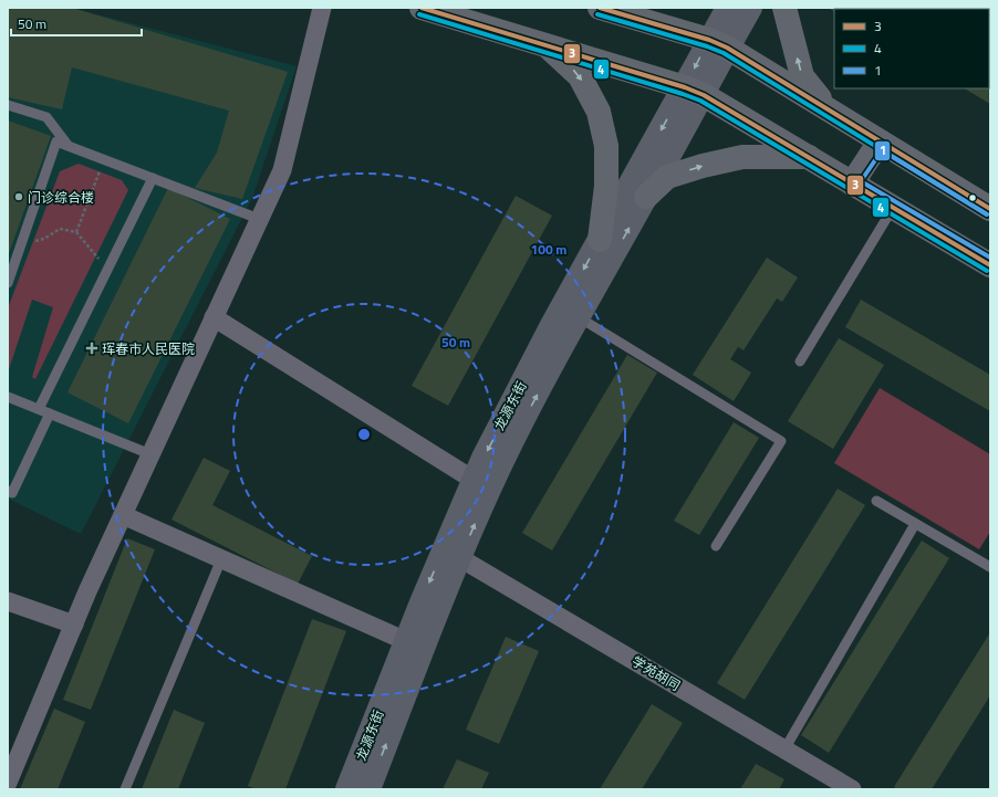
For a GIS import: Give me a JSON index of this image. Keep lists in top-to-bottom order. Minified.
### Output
{"streets":{"main road":["龙源东街"],"street":["学苑胡同"]},"crossings":[["龙源东街","学苑胡同"]],"places":{"other":["门诊综合楼"],"health":["珲春市人民医院"]},"lines":["transit line 3","transit line 4","transit line 1"],"legend":["3","4","1"],"scale_bar":"50 m","rings":["100 m","50 m"]}
